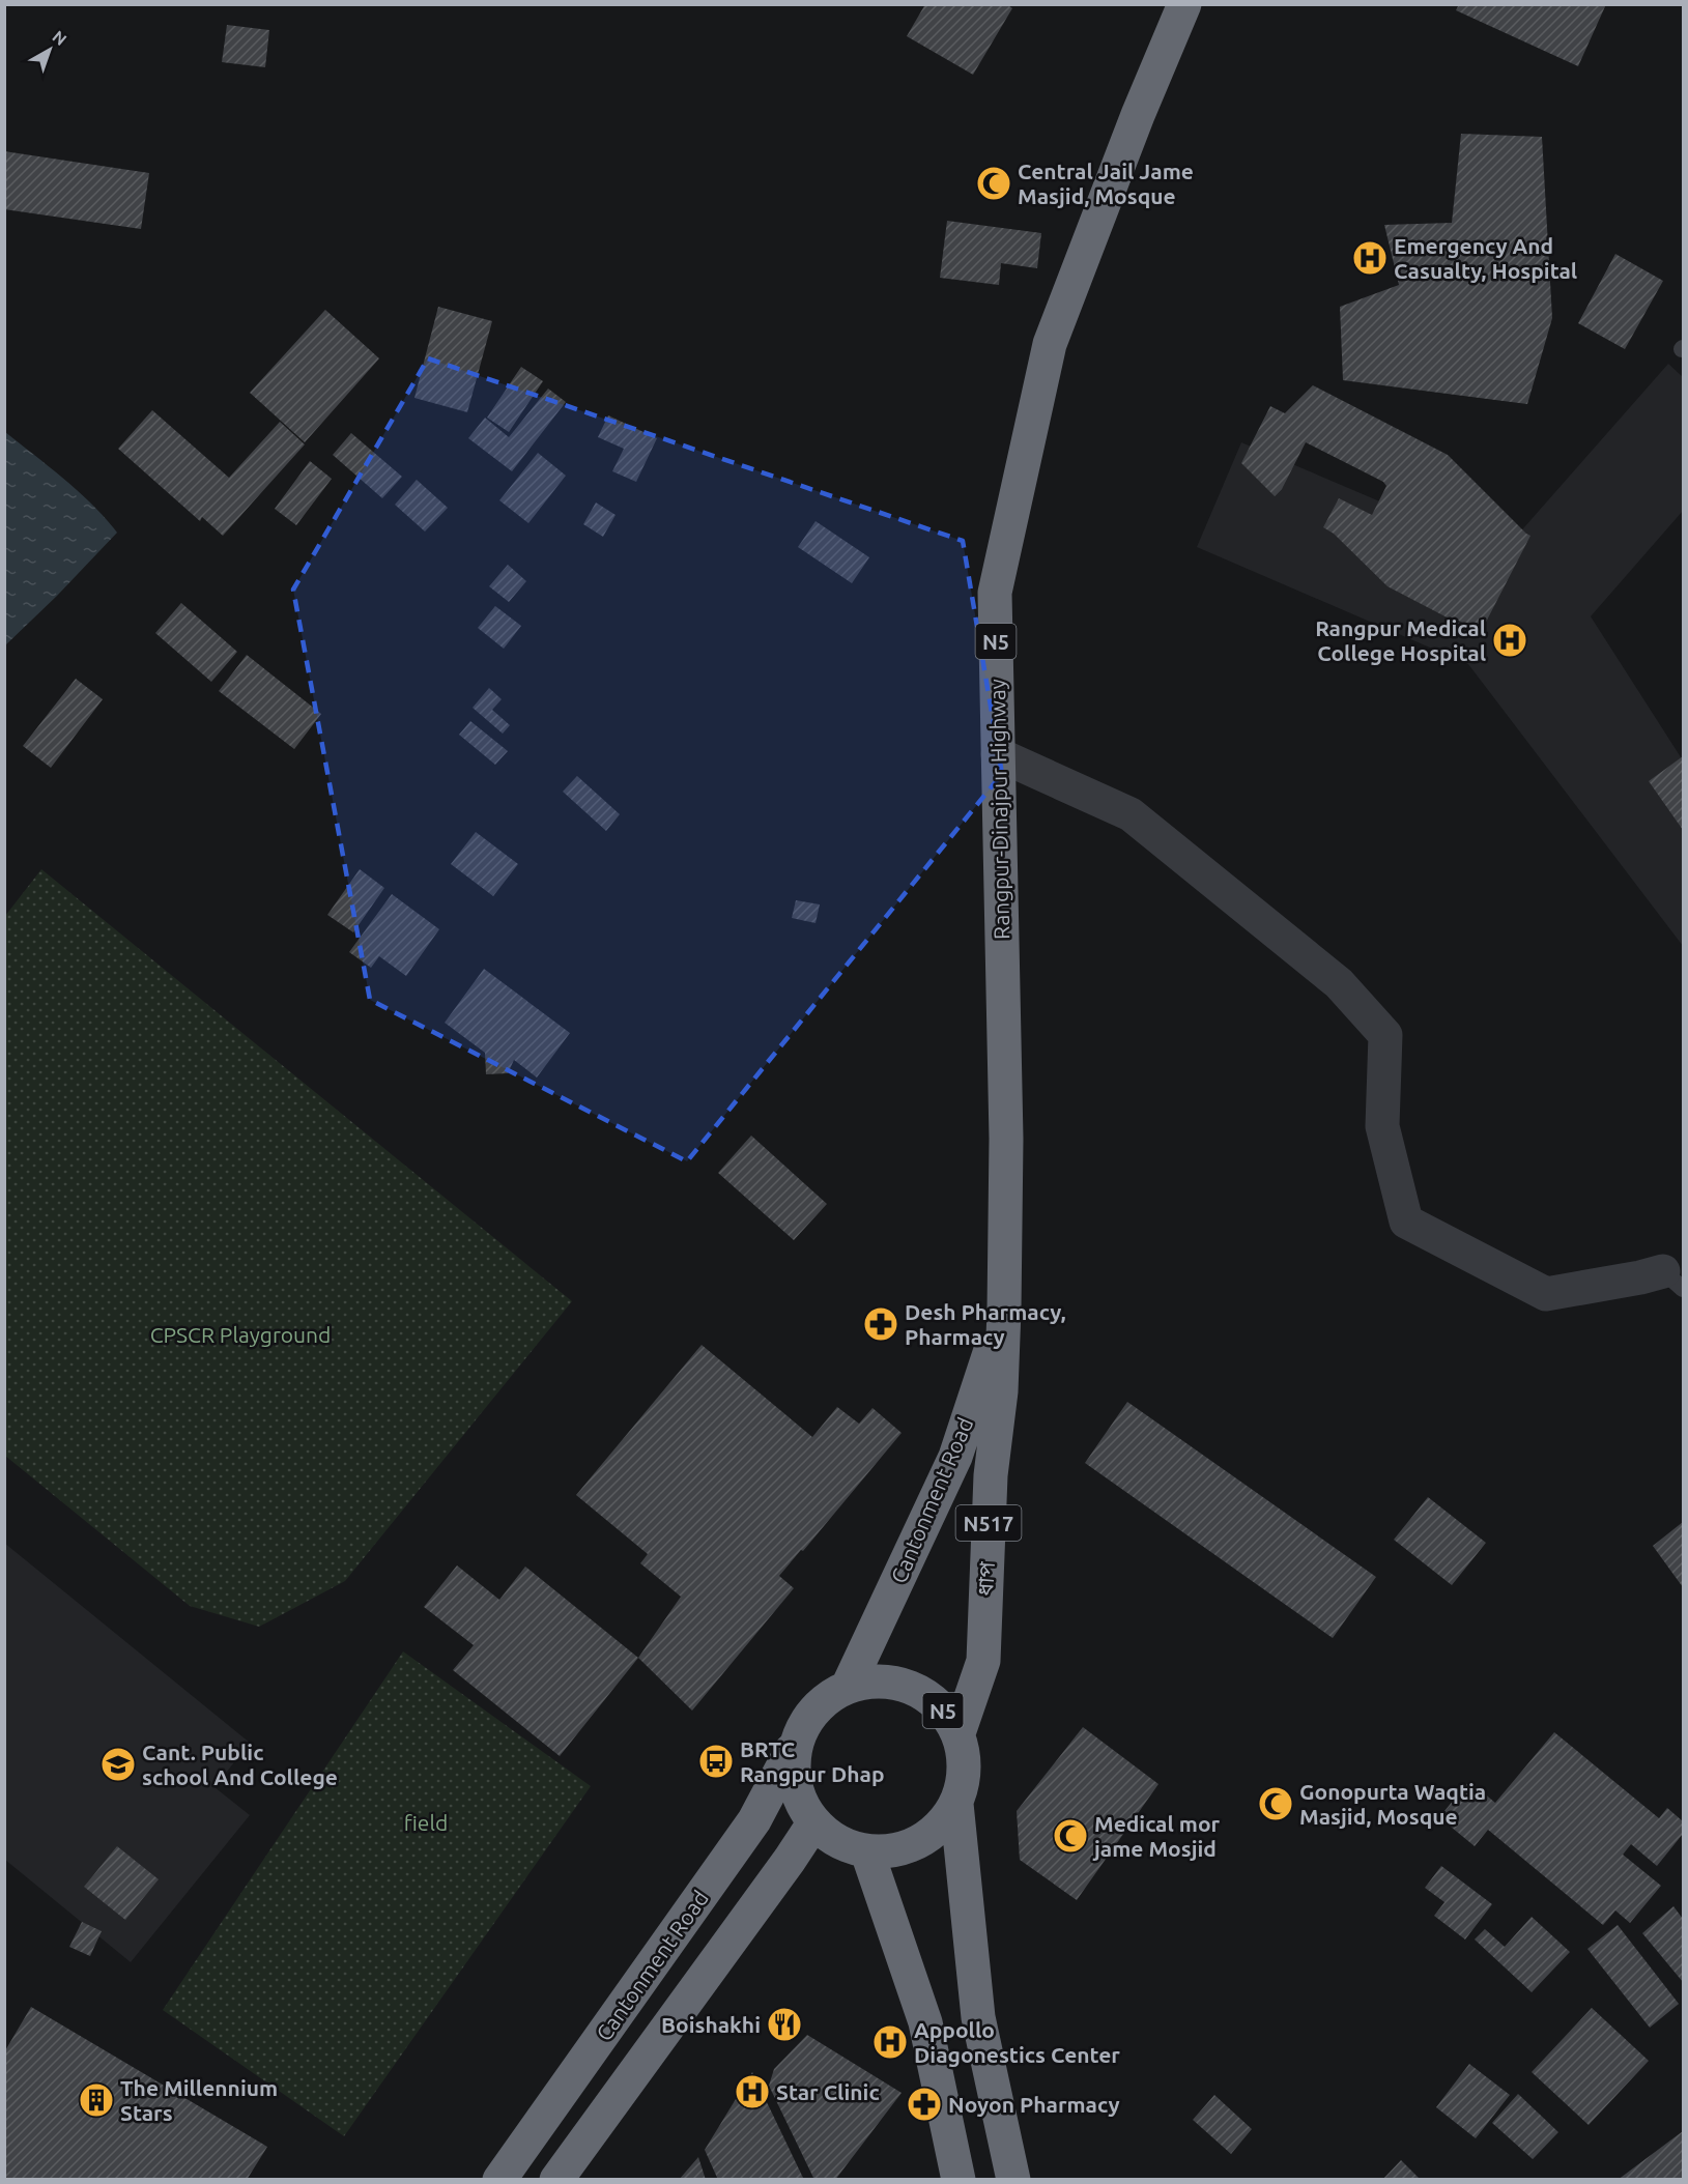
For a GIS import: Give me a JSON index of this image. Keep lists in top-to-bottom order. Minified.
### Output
{"streets":{"highway":["N5","Rangpur-Dinajpur Highway","Cantonment Road","N517","ধাপ"]},"crossings":[["N5","Cantonment Road"],["N5","ধাপ"],["Rangpur-Dinajpur Highway","Cantonment Road"],["Rangpur-Dinajpur Highway","ধাপ"],["Cantonment Road","ধাপ"]],"parks":["CPSCR Playground","field"],"places":{"mosque":["Central Jail Jame Masjid, Mosque","Gonopurta Waqtia Masjid, Mosque","Medical mor jame Mosjid"],"hospital":["Emergency And Casualty, Hospital","Rangpur Medical College Hospital","Appollo Diagonestics Center","Star Clinic"],"pharmacy":["Desh Pharmacy, Pharmacy","Noyon Pharmacy"],"bus stop":["BRTC Rangpur Dhap"],"school or university":["Cant. Public school And College"],"restaurant":["Boishakhi"],"building":["The Millennium Stars"]},"north":"top right"}
